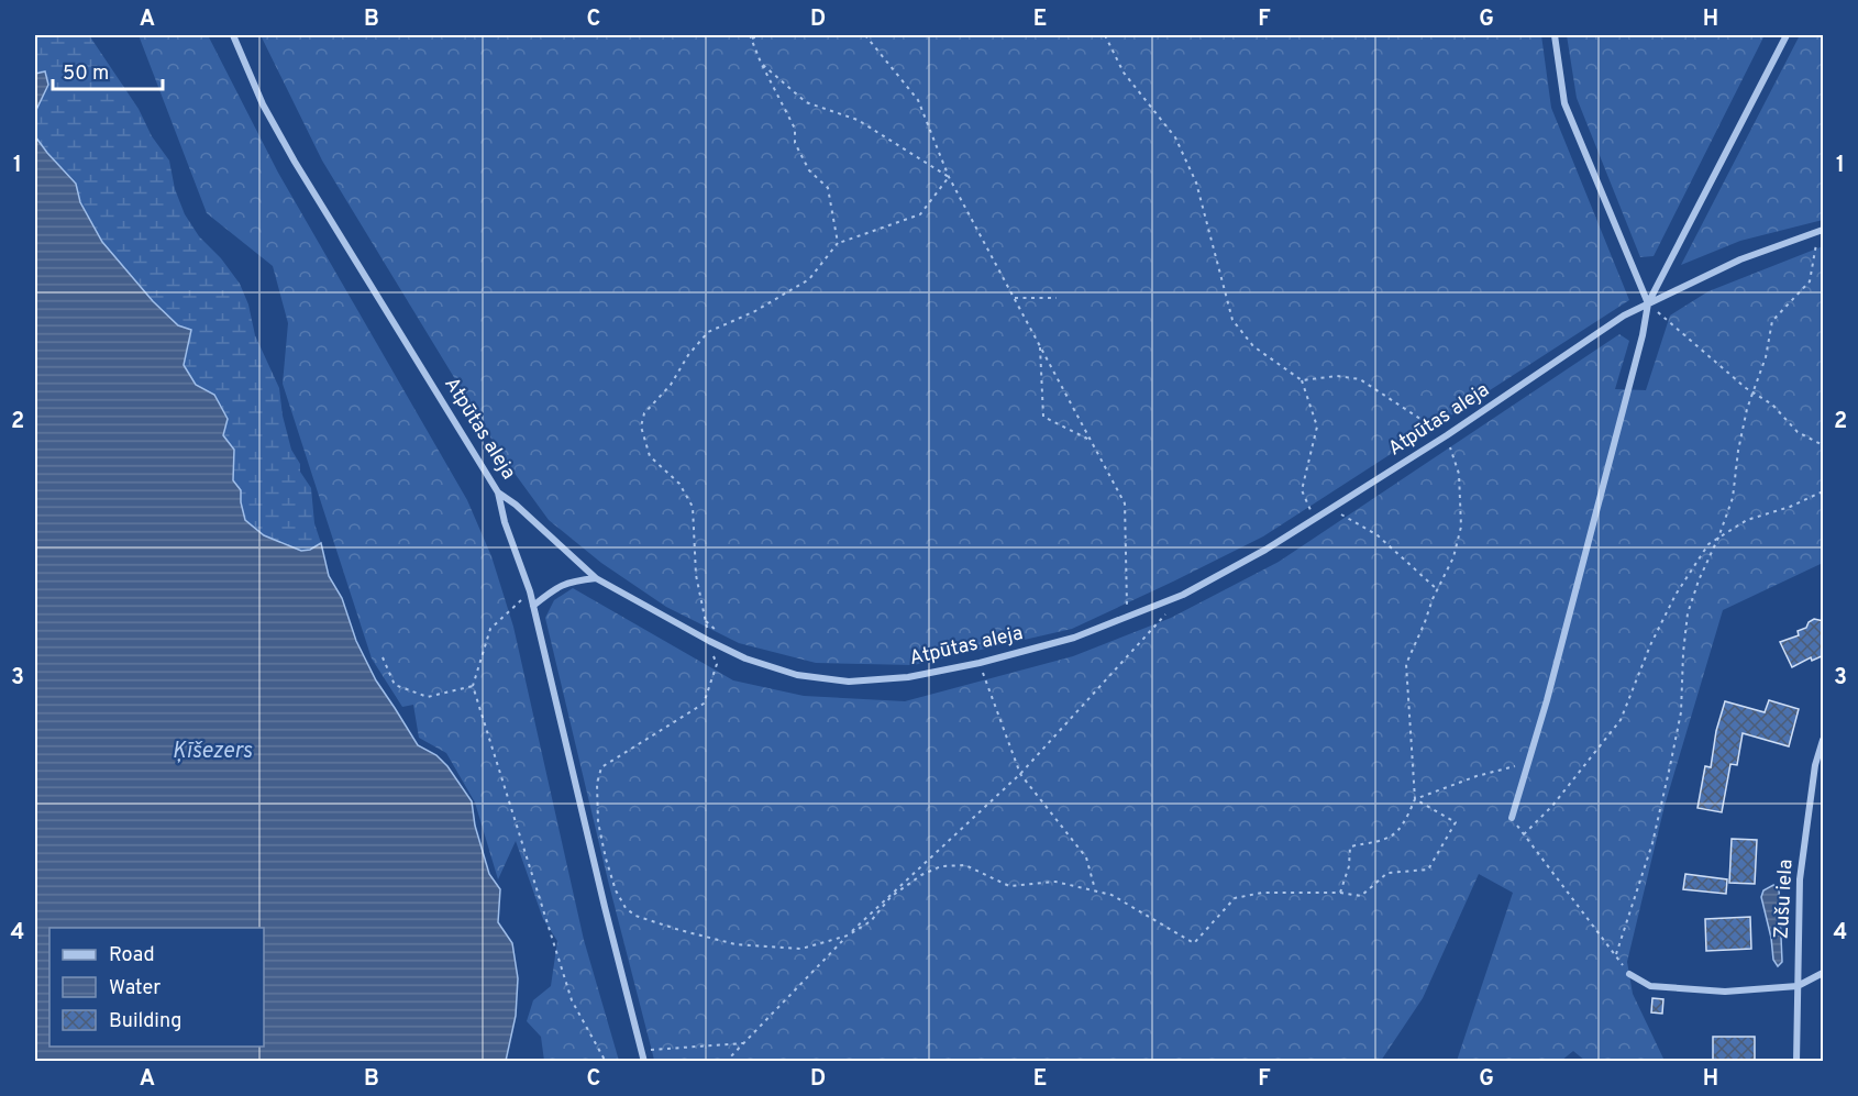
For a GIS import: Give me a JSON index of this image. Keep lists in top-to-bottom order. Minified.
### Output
{"streets":{"street":["Atpūtas aleja","Zušu iela"]},"water":["Ķīšezers"],"legend":["Road","Water","Building"],"scale_bar":"50 m","grid":{"columns":["A","B","C","D","E","F","G","H"],"rows":["1","2","3","4"]}}
